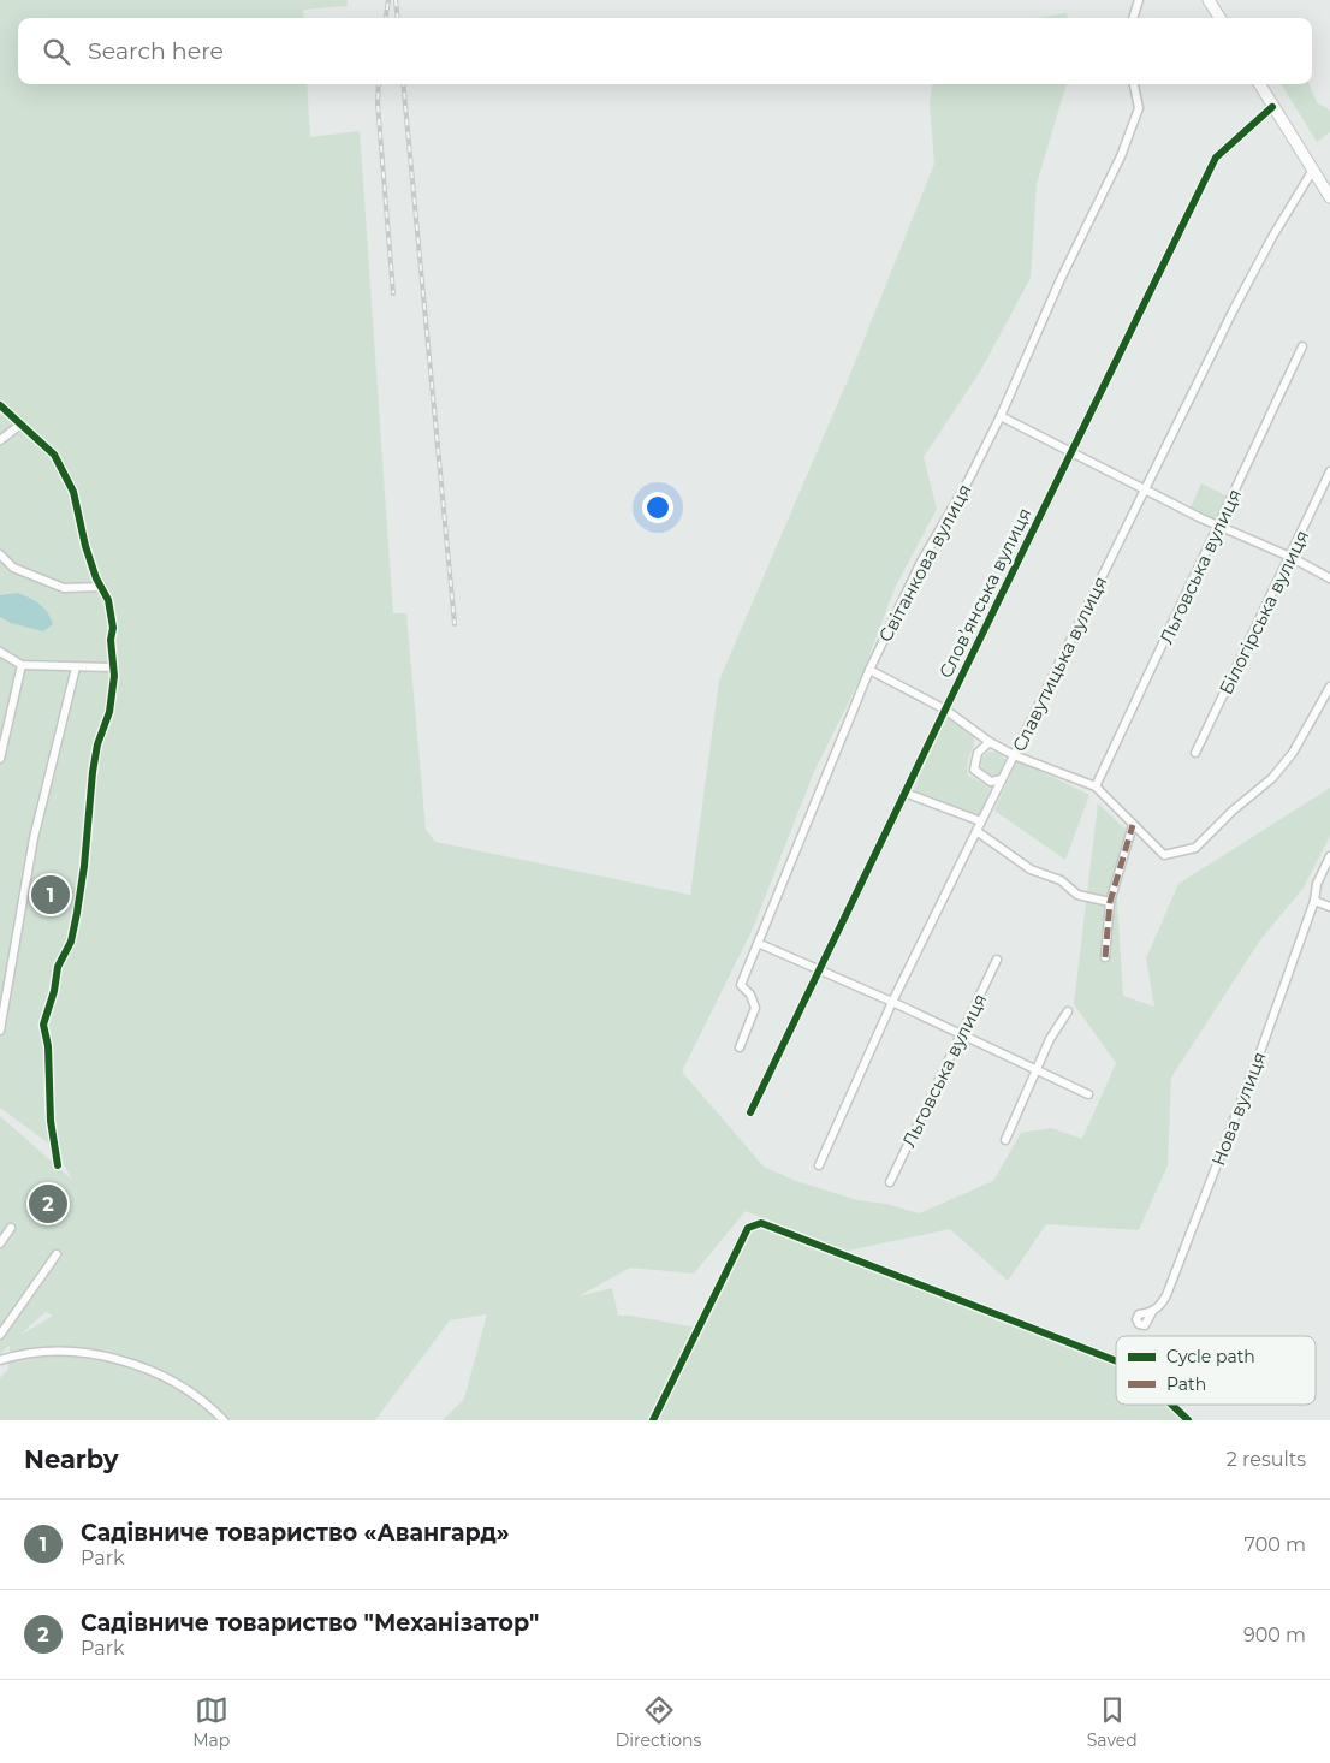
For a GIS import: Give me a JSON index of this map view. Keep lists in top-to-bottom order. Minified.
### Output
{"streets":{"street":["Світанкова вулиця","Льговська вулиця","Словʼянська вулиця","Білогірська вулиця","Славутицька вулиця","Нова вулиця"]},"legend":["Cycle path","Path"],"page":{"search":"Search here","pins":["1","2"],"heading":["Nearby","2 results"],"list":[{"mark":"1","name":"Садівниче товариство «Авангард»","note":"Park","value":"700 m"},{"mark":"2","name":"Садівниче товариство \"Механізатор\"","note":"Park","value":"900 m"}],"nav":["Map","Directions","Saved"]}}
